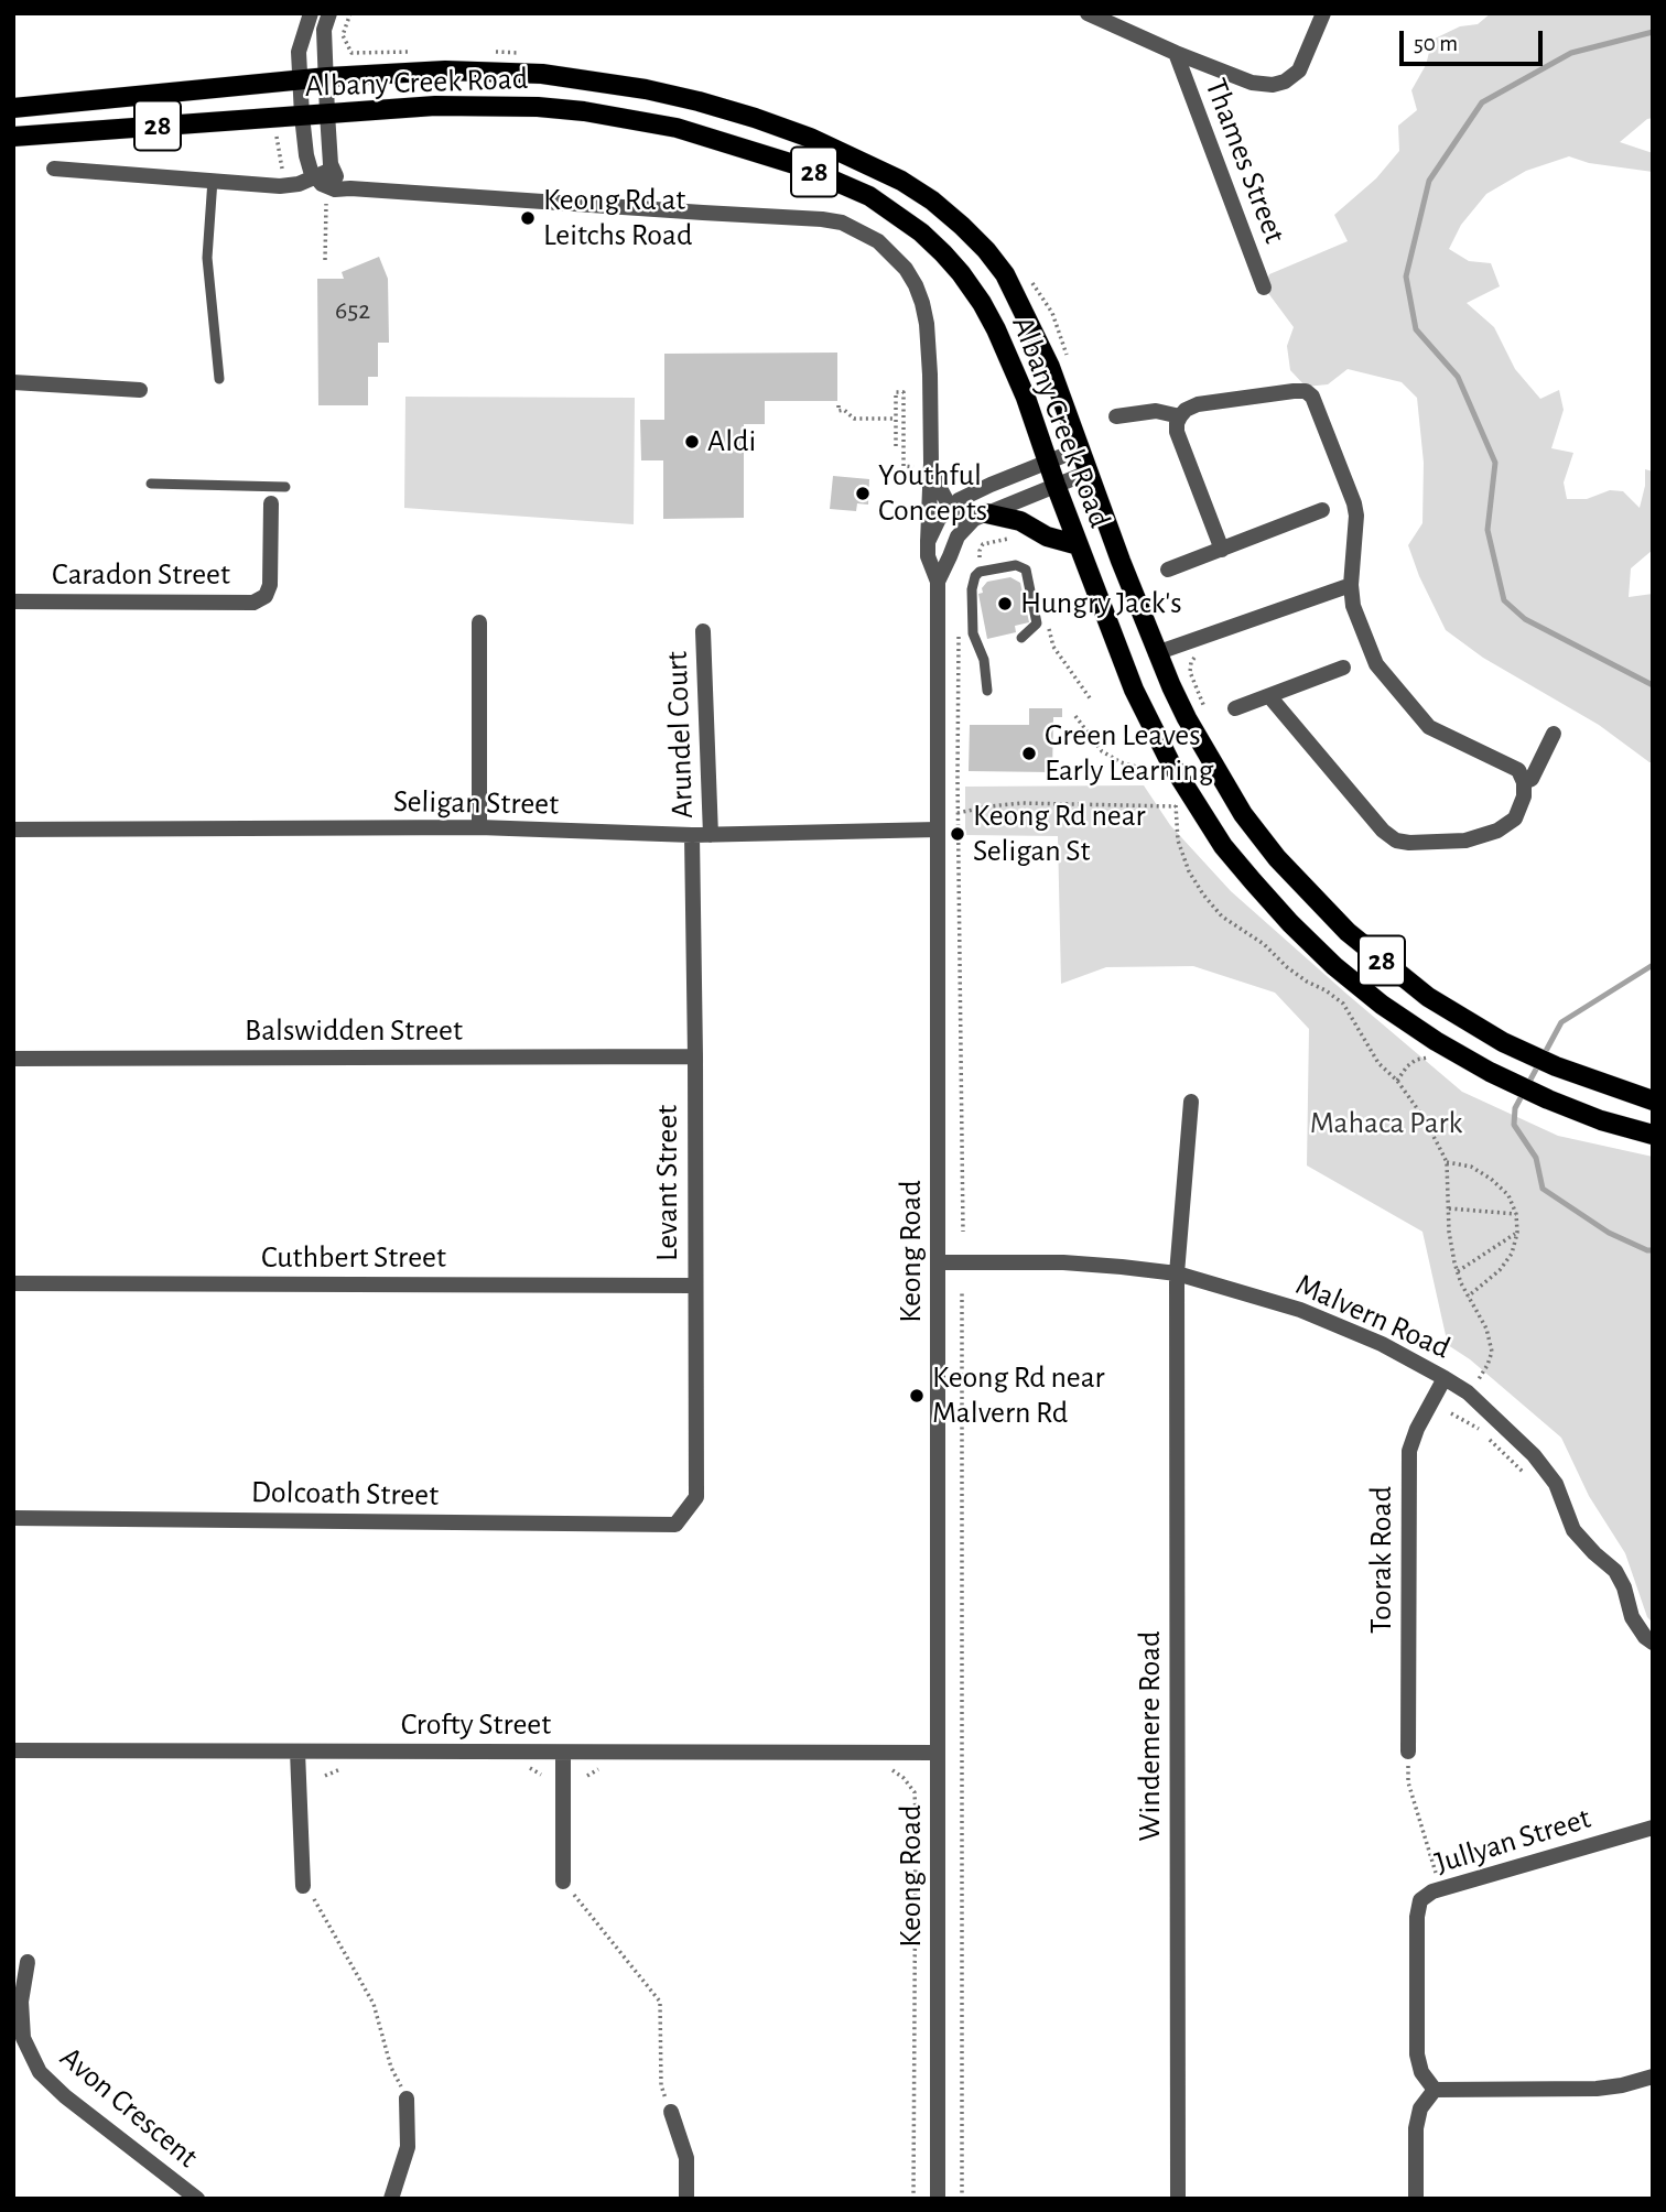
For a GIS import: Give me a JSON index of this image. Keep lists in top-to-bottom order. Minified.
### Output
{"streets":{"main road":["Albany Creek Road","28"],"street":["Thames Street","Caradon Street","Arundel Court","Seligan Street","Balswidden Street","Levant Street","Keong Road","Cuthbert Street","Malvern Road","Dolcoath Street","Toorak Road","Crofty Street","Windemere Road","Jullyan Street","Avon Crescent"]},"crossings":[["Arundel Court","Seligan Street"],["Seligan Street","Levant Street"],["Seligan Street","Keong Road"],["Balswidden Street","Levant Street"],["Levant Street","Cuthbert Street"],["Levant Street","Dolcoath Street"],["Keong Road","Malvern Road"],["Keong Road","Crofty Street"],["Malvern Road","Toorak Road"],["Malvern Road","Windemere Road"]],"parks":["Mahaca Park"],"places":["Keong Rd at Leitchs Road","Aldi","Youthful Concepts","Hungry Jack's","Green Leaves Early Learning","Keong Rd near Seligan St","Keong Rd near Malvern Rd"],"house_numbers":["652"],"scale_bar":"50 m"}
